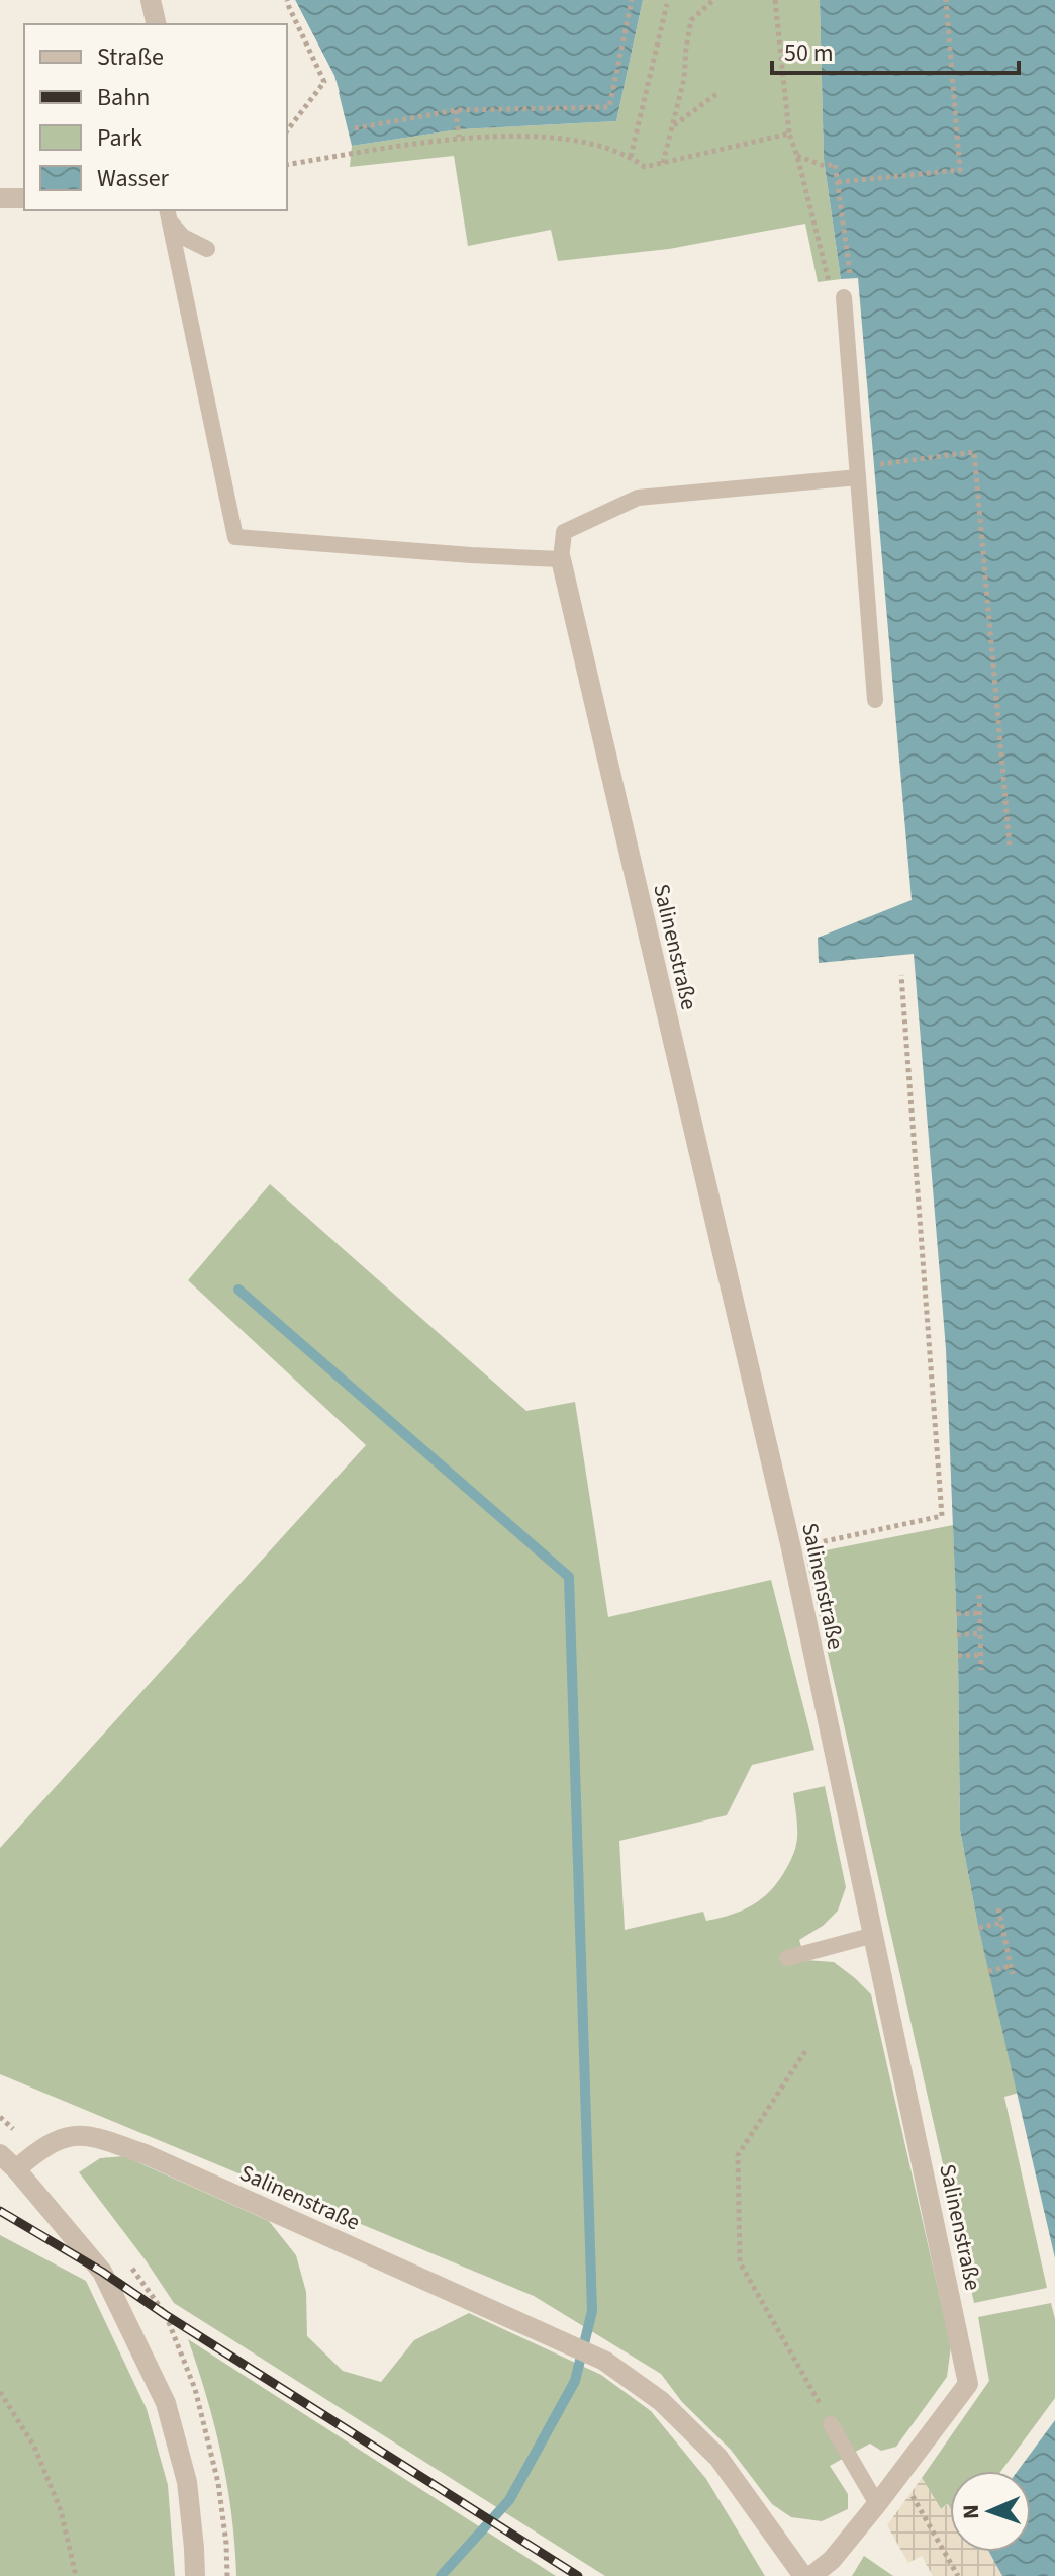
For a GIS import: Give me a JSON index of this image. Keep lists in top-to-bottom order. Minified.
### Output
{"streets":{"street":["Salinenstraße"]},"legend":["Straße","Bahn","Park","Wasser"],"scale_bar":"50 m","north":"left"}
